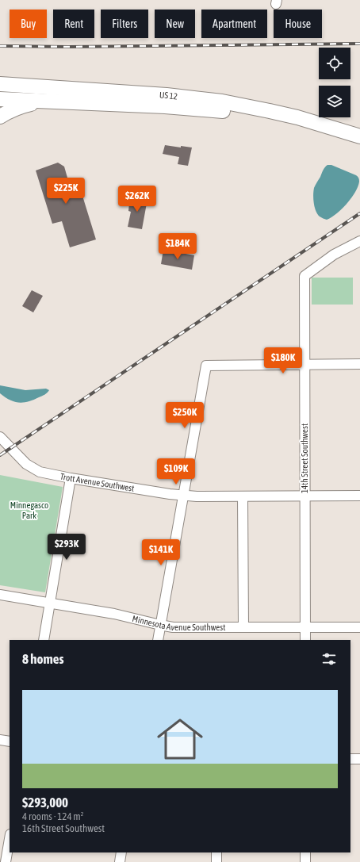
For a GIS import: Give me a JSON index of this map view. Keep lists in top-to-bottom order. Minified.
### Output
{"streets":{"highway":["US 12"],"street":["14th Street Southwest","Trott Avenue Southwest","Minnesota Avenue Southwest"]},"crossings":[["14th Street Southwest","Trott Avenue Southwest"],["14th Street Southwest","Minnesota Avenue Southwest"]],"parks":["Minnegasco Park"],"page":{"chip":["Buy","Rent","Filters","New","Apartment","House"],"price":["$225K","$262K","$184K","$180K","$250K","$109K","$293K","$141K"],"heading":"8 homes","list":[{"name":"$293,000","note":"4 rooms · 124 m² · 16th Street Southwest"}]}}
